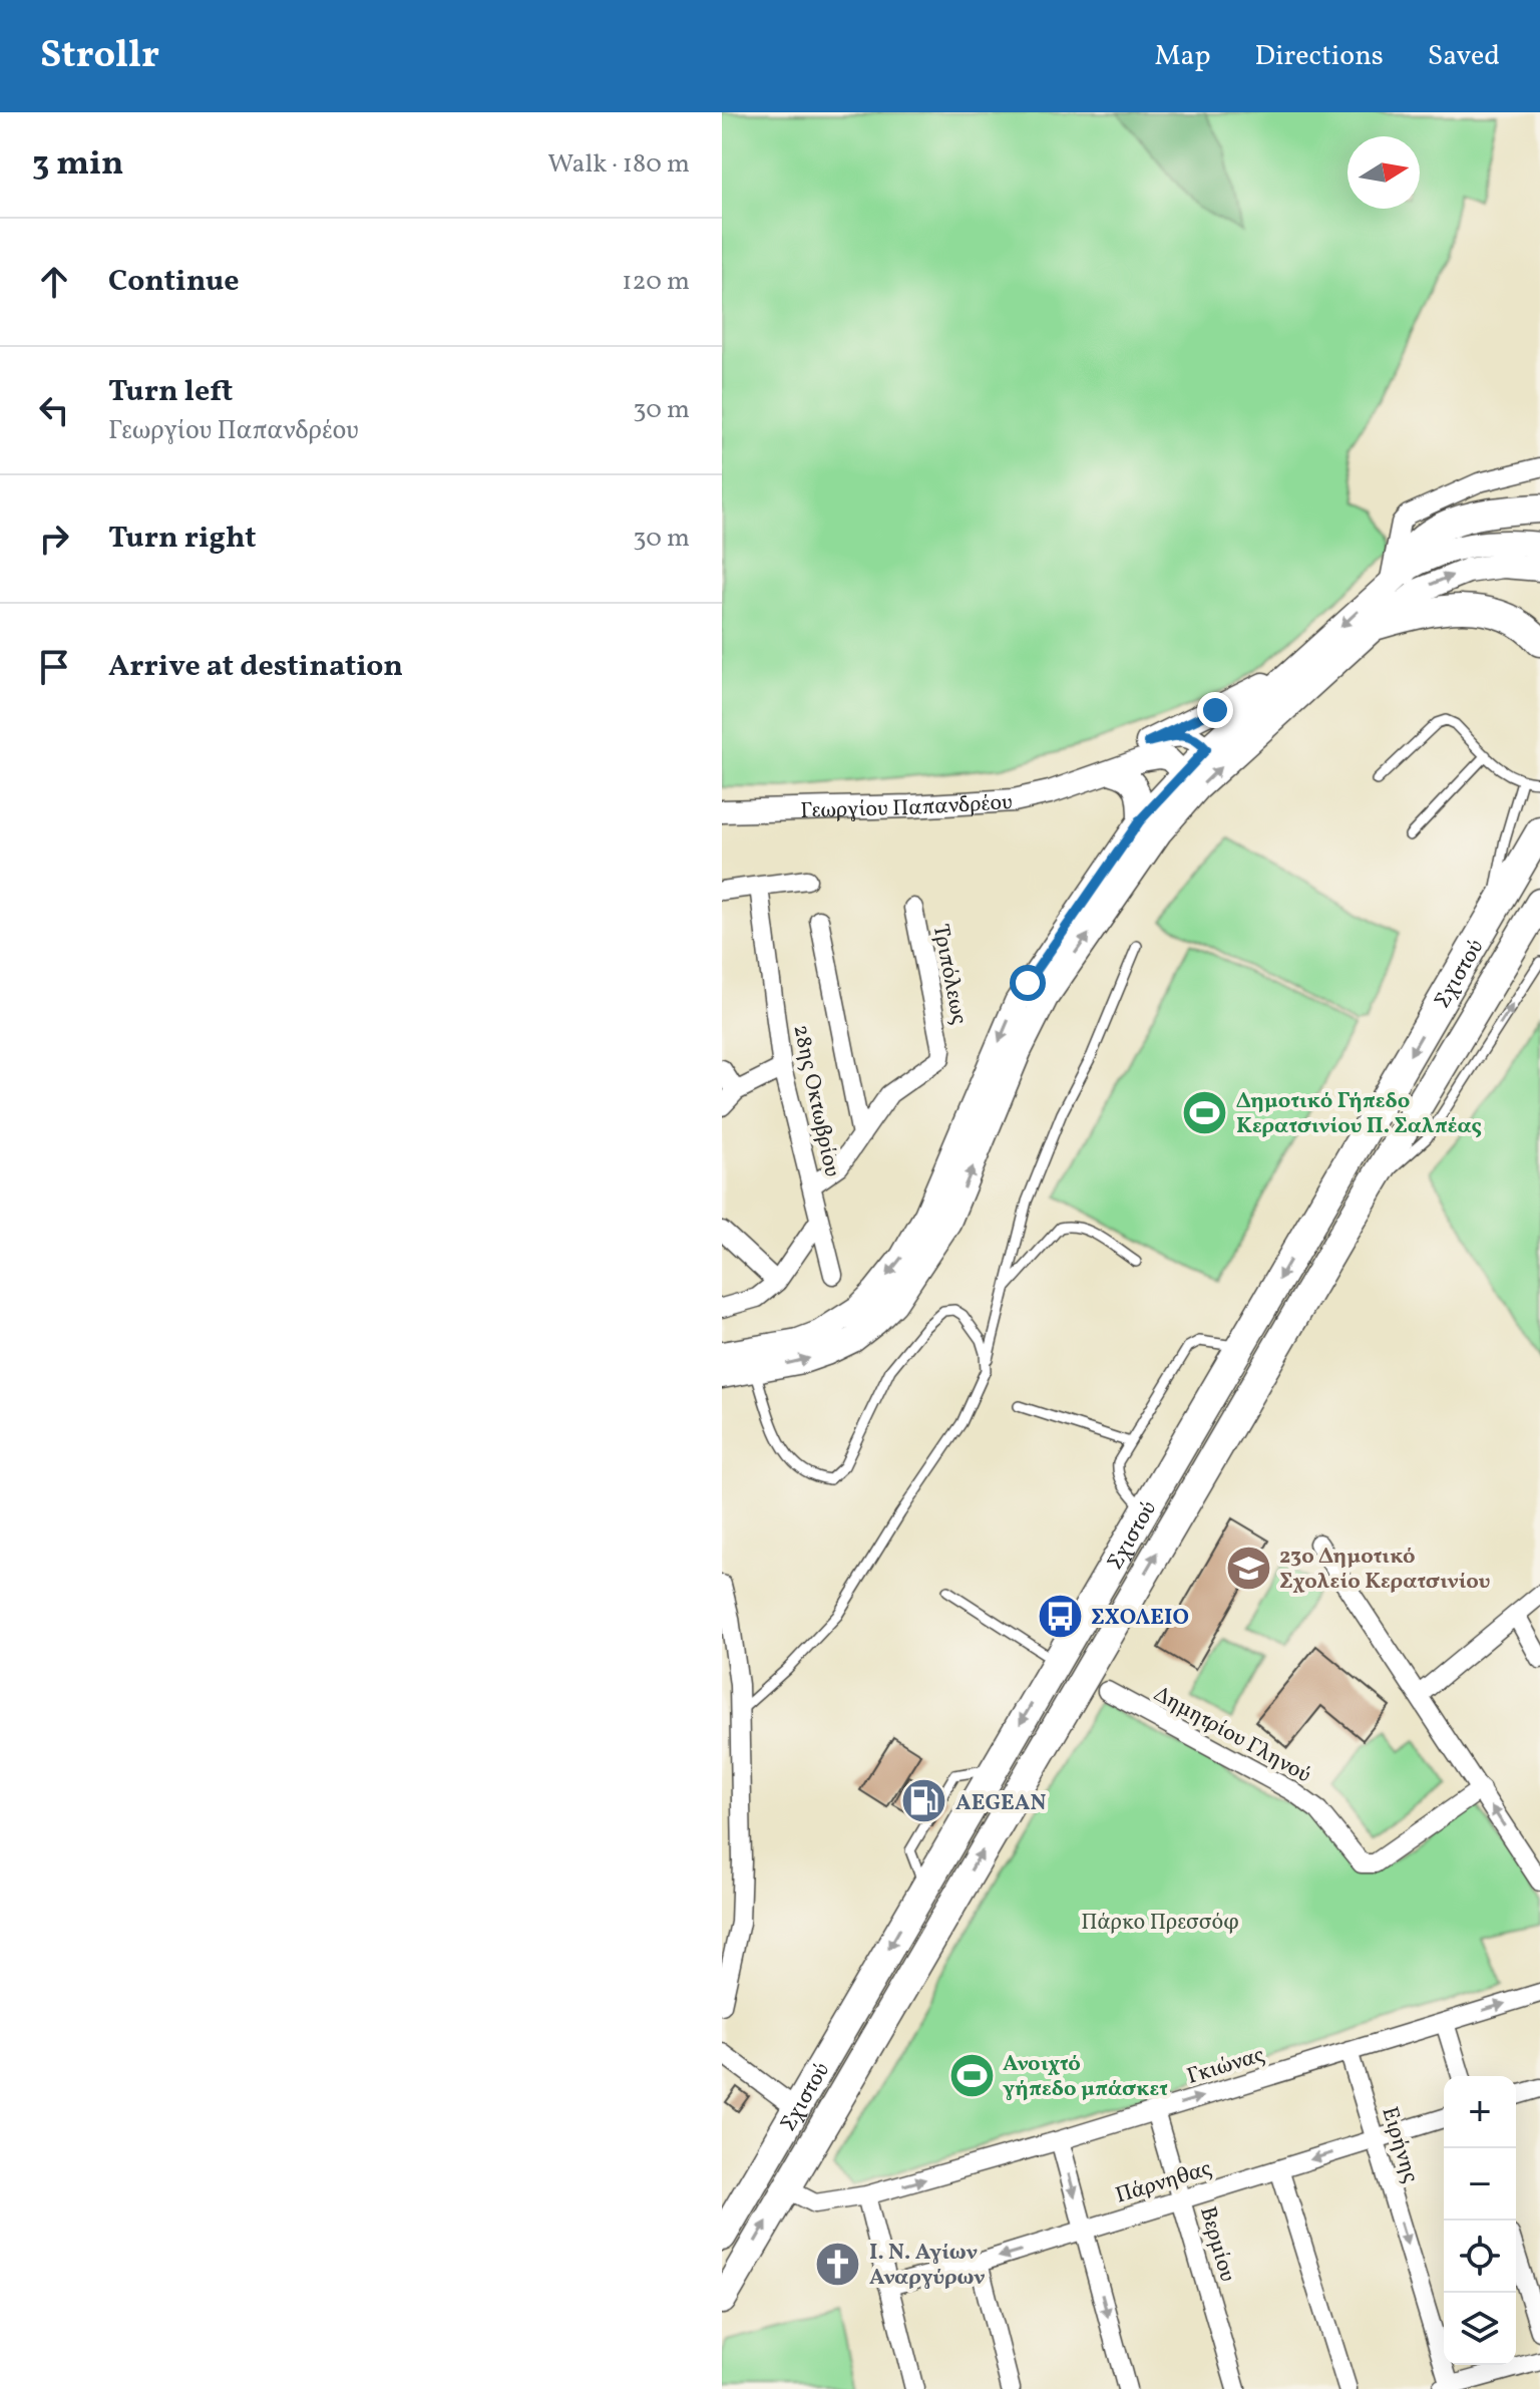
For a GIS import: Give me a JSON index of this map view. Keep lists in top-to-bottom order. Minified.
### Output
{"streets":{"main road":["Σχιστού"],"street":["Γεωργίου Παπανδρέου","Τριπόλεως","28ης Οκτωβρίου","Δημητρίου Γληνού","Γκιώνας","Ειρήνης","Πάρνηθας","Βερμίου"]},"crossings":[["Σχιστού","Γκιώνας"],["Τριπόλεως","28ης Οκτωβρίου"],["Γκιώνας","Ειρήνης"],["Γκιώνας","Βερμίου"],["Ειρήνης","Πάρνηθας"],["Πάρνηθας","Βερμίου"]],"one_way":["Γκιώνας","Πάρνηθας"],"parks":["Πάρκο Πρεσσόφ"],"places":{"sports":["Δημοτικό Γήπεδο Κερατσινίου Π. Σαλπέας","Ανοιχτό γήπεδο μπάσκετ"],"school or university":["23o Δημοτικό Σχολείο Κερατσινίου"],"bus stop":["ΣΧΟΛΕΙΟ"],"fuel station":["AEGEAN"],"church":["Ι. Ν. Αγίων Αναργύρων"]},"north":"right","page":{"header":"Strollr","nav":["Map","Directions","Saved"],"heading":["3 min","Walk · 180 m"],"list":[["Continue","120 m"],["Turn left","Γεωργίου Παπανδρέου","30 m"],["Turn right","30 m"],"Arrive at destination"],"map_buttons":["+","−"]}}
